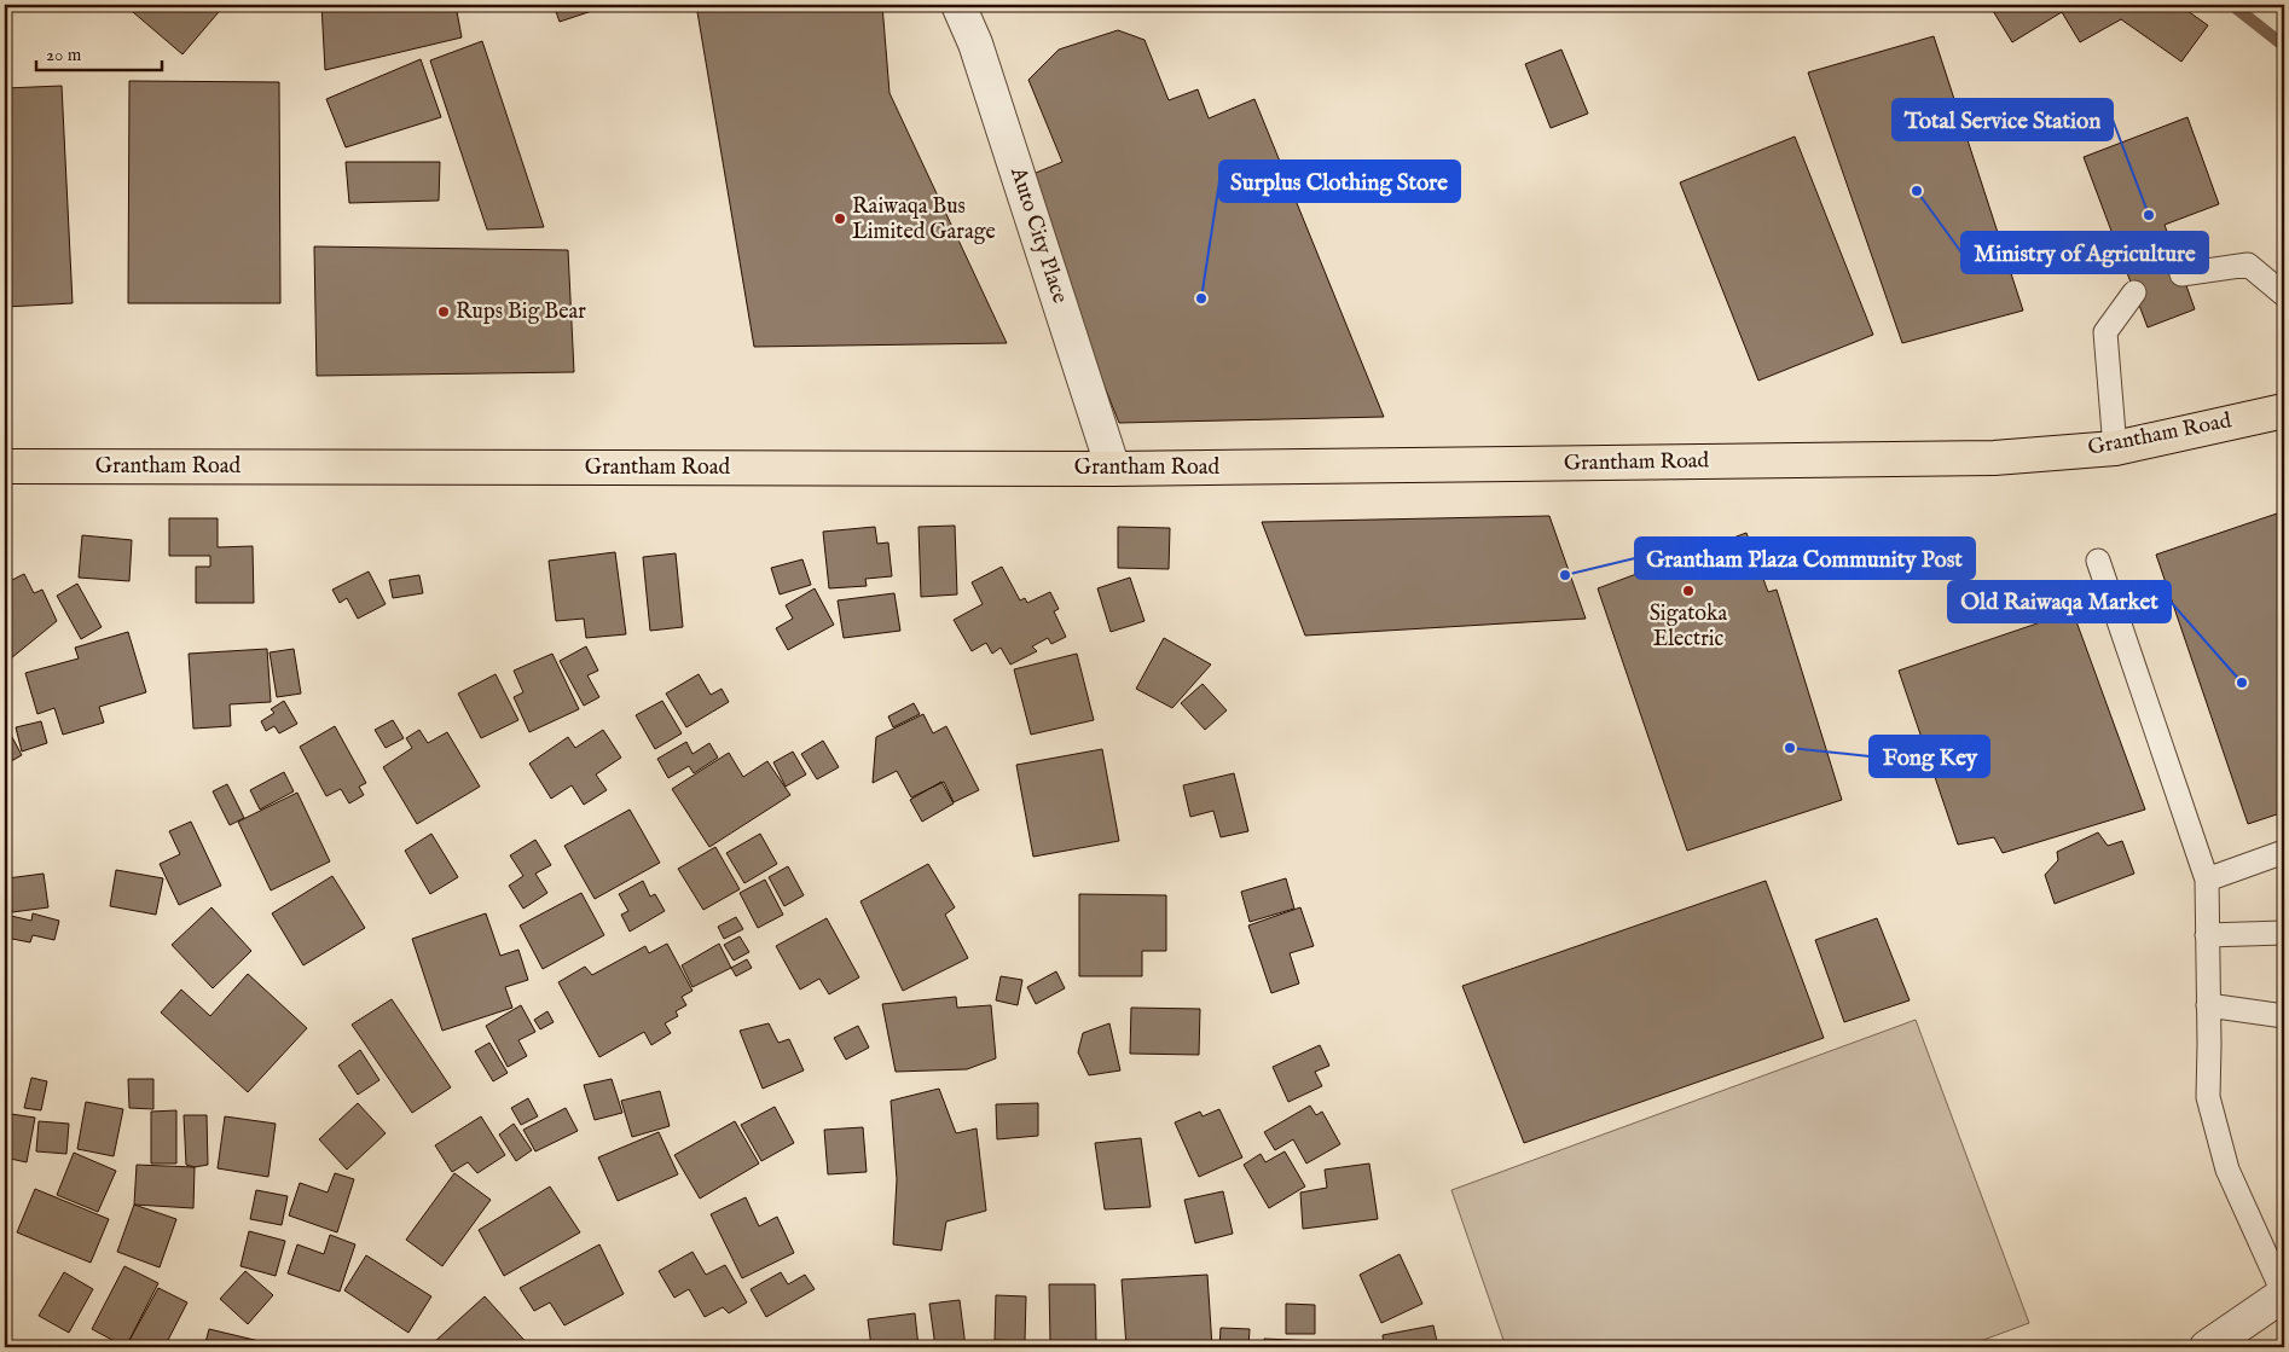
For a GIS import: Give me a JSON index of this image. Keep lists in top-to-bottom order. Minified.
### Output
{"streets":{"main road":["Grantham Road"],"street":["Auto City Place"]},"crossings":[["Auto City Place","Grantham Road"]],"places":["Ministry of Agriculture","Total Service Station","Raiwaqa Bus Limited Garage","Surplus Clothing Store","Rups Big Bear","Grantham Plaza Community Post","Sigatoka Electric","Old Raiwaqa Market","Fong Key"],"scale_bar":"20 m"}
